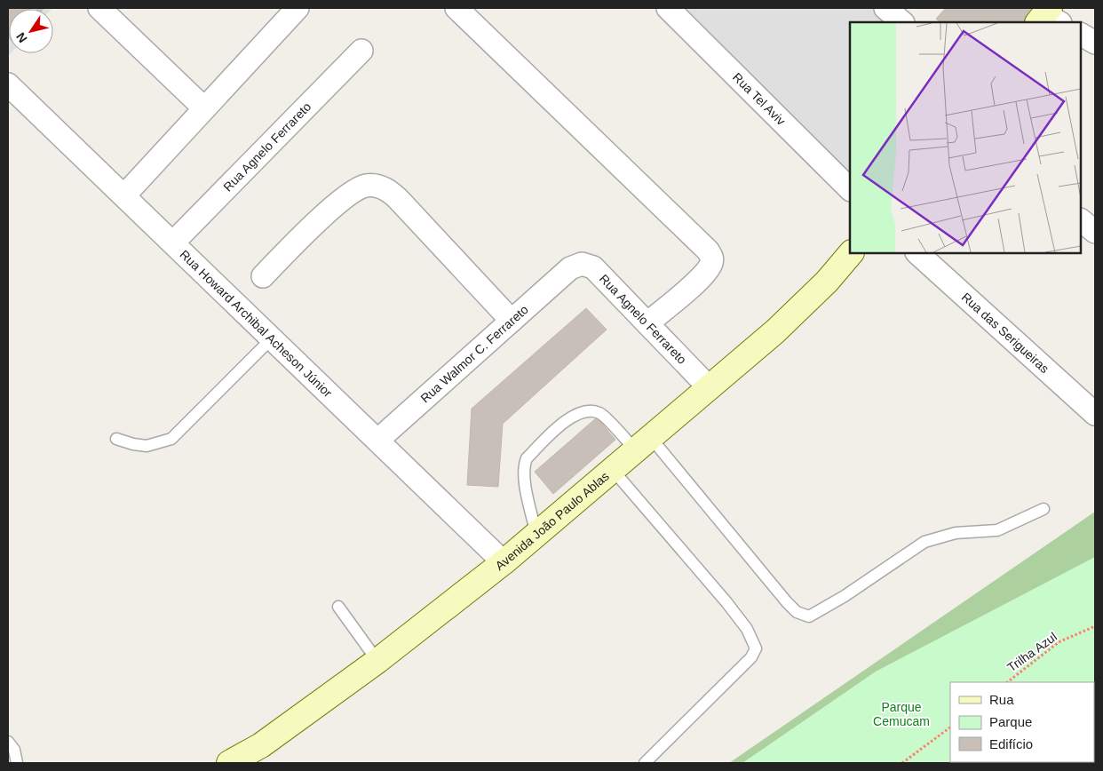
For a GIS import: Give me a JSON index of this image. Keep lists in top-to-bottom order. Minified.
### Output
{"streets":{"street":["Rua Tel Aviv","Rua Agnelo Ferrareto","Rua Howard Archibal Acheson Júnior","Rua das Serigueiras","Rua Walmor C. Ferrareto","Avenida João Paulo Ablas"],"path":["Trilha Azul"]},"crossings":[["Rua Agnelo Ferrareto","Rua Howard Archibal Acheson Júnior"],["Rua Agnelo Ferrareto","Rua Walmor C. Ferrareto"],["Rua Agnelo Ferrareto","Avenida João Paulo Ablas"],["Rua Howard Archibal Acheson Júnior","Rua Walmor C. Ferrareto"],["Rua Howard Archibal Acheson Júnior","Avenida João Paulo Ablas"]],"parks":["Parque Cemucam"],"legend":["Rua","Parque","Edifício"],"north":"bottom left"}
